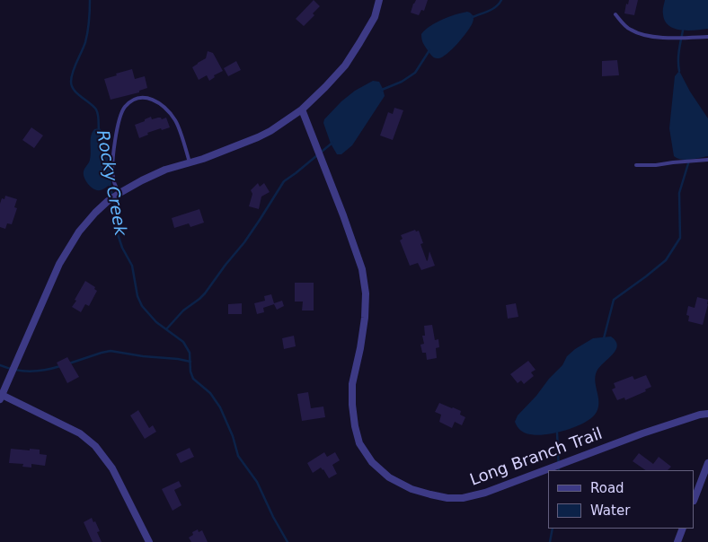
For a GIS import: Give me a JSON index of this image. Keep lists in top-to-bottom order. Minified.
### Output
{"streets":{"street":["Long Branch Trail"]},"water":["Rocky Creek"],"legend":["Road","Water"]}
